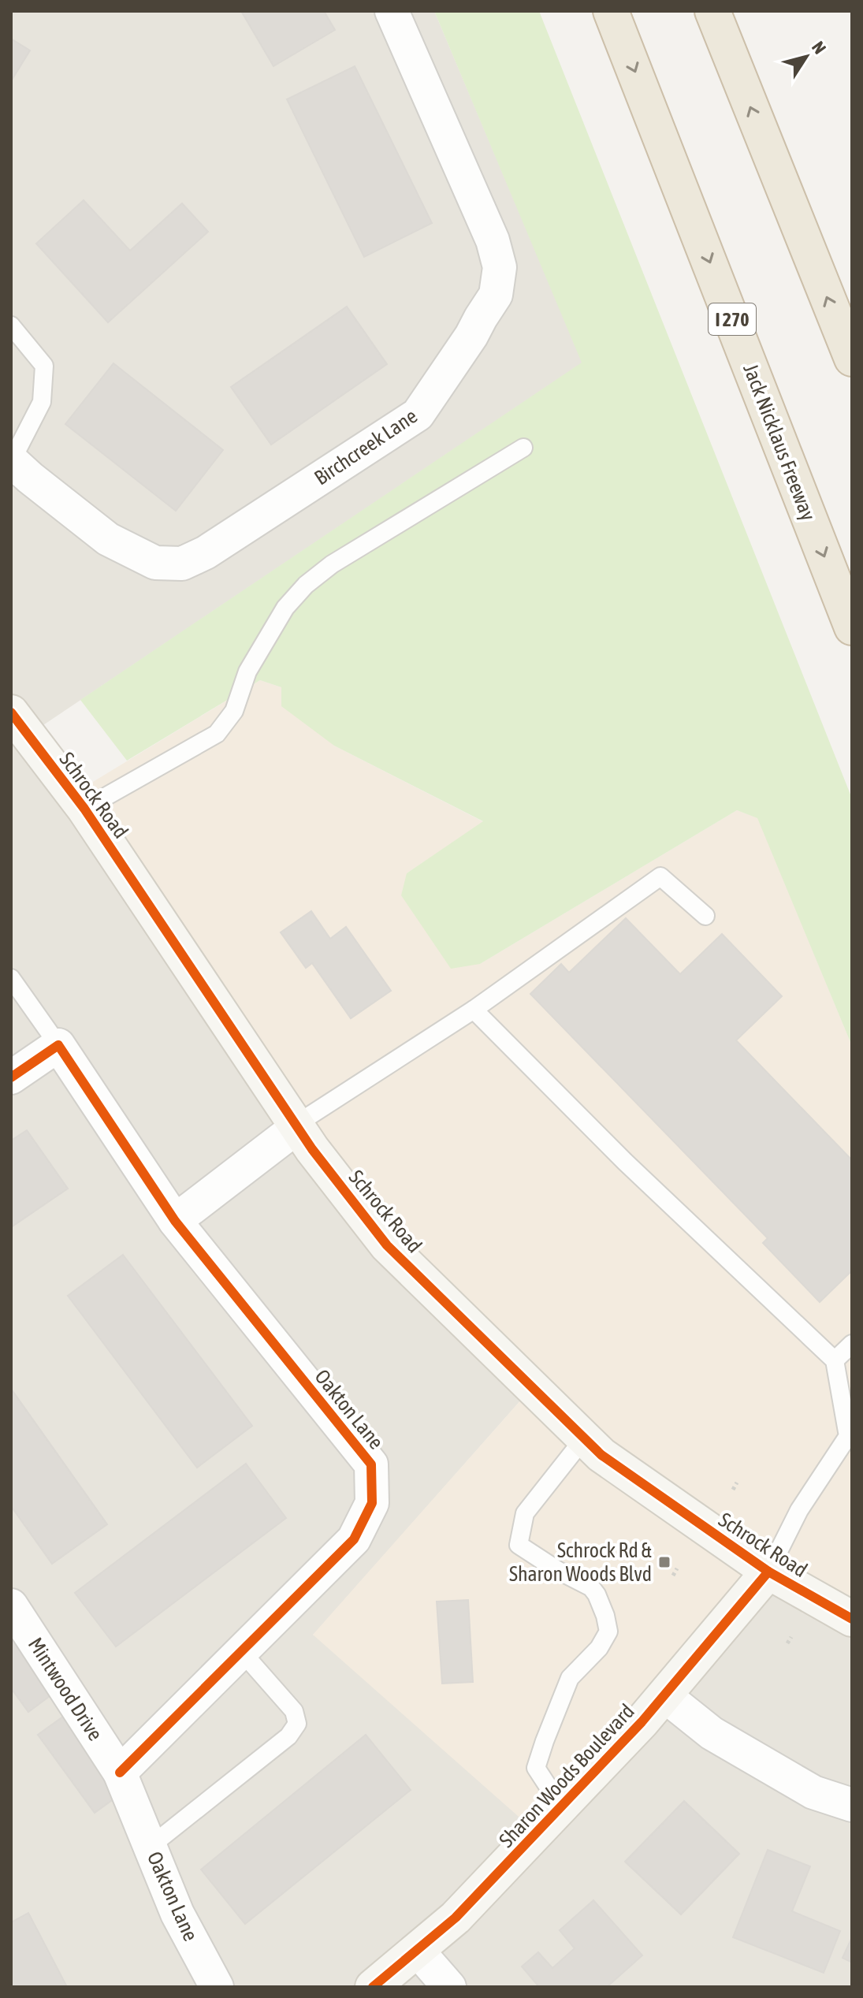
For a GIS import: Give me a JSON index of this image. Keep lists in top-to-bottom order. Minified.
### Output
{"streets":{"highway":["I 270","Jack Nicklaus Freeway"],"main road":["Schrock Road","Sharon Woods Boulevard"],"street":["Birchcreek Lane","Oakton Lane","Mintwood Drive"]},"crossings":[["Schrock Road","Sharon Woods Boulevard"],["Oakton Lane","Mintwood Drive"]],"places":{"transit":["Schrock Rd & Sharon Woods Blvd"]},"north":"top right"}
